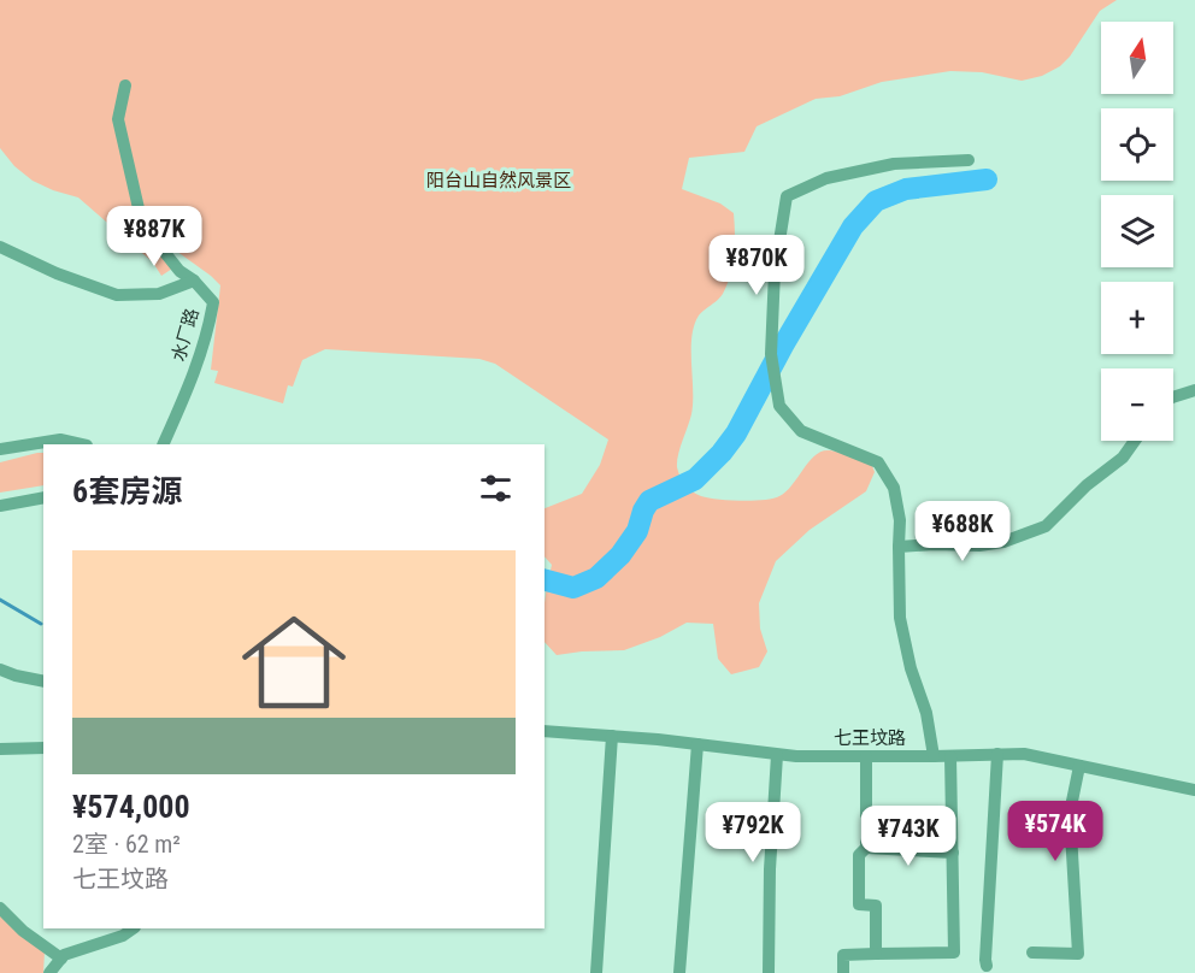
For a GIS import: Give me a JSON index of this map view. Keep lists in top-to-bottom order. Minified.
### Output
{"streets":{"street":["水厂路","七王坟路"]},"parks":["阳台山自然风景区"],"north":"top","page":{"map_buttons":["+","−"],"price":["¥887K","¥870K","¥688K","¥574K","¥792K","¥743K"],"heading":"6套房源","list":[{"name":"¥574,000","note":"2室 · 62 m² · 七王坟路"}]}}
